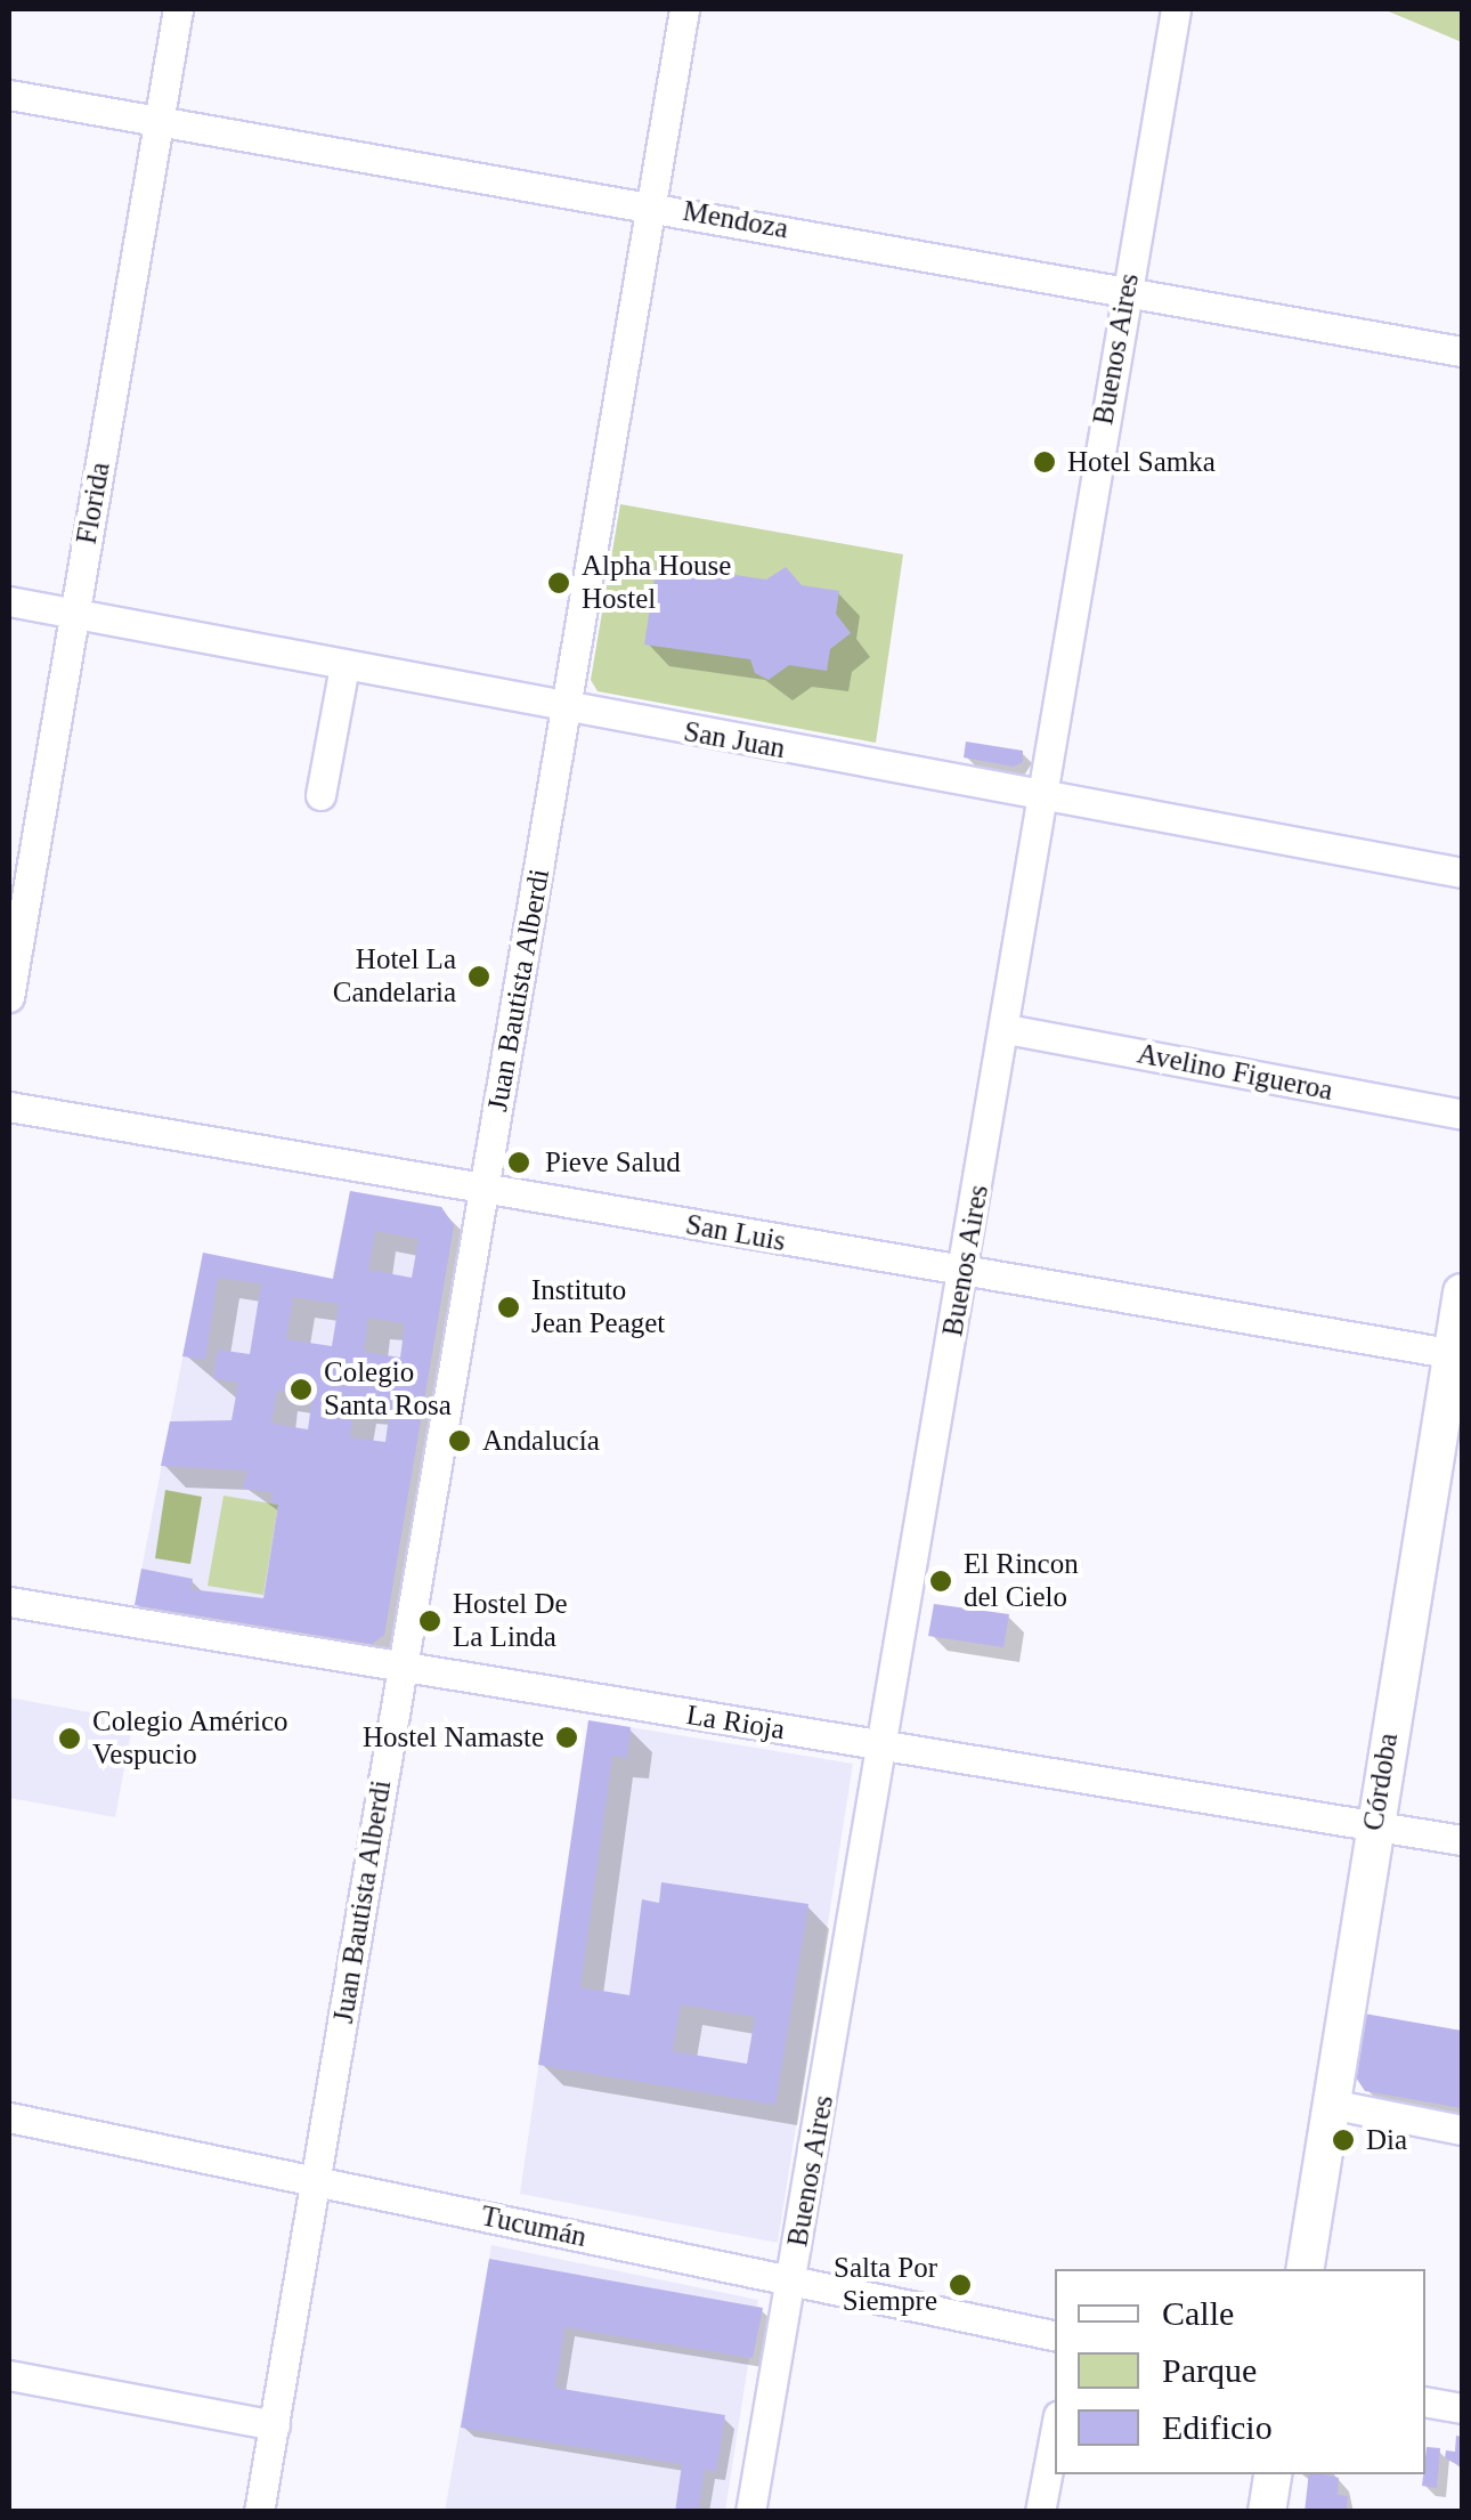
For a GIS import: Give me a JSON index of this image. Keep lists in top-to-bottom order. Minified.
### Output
{"streets":{"main road":["Córdoba"],"street":["Mendoza","Buenos Aires","Florida","San Juan","Juan Bautista Alberdi","Avelino Figueroa","San Luis","La Rioja","Tucumán"]},"crossings":[["Mendoza","Buenos Aires"],["Mendoza","Florida"],["Mendoza","Juan Bautista Alberdi"],["Buenos Aires","San Juan"],["Buenos Aires","Avelino Figueroa"],["Buenos Aires","San Luis"],["Buenos Aires","La Rioja"],["Buenos Aires","Tucumán"],["Florida","San Juan"],["San Juan","Juan Bautista Alberdi"],["Juan Bautista Alberdi","San Luis"],["Juan Bautista Alberdi","La Rioja"],["Juan Bautista Alberdi","Tucumán"],["San Luis","Córdoba"],["La Rioja","Córdoba"]],"places":["Hotel Samka","Alpha House Hostel","Hotel La Candelaria","Pieve Salud","Instituto Jean Peaget","Colegio Santa Rosa","Andalucía","El Rincon del Cielo","Hostel De La Linda","Hostel Namaste","Colegio Américo Vespucio","Dia","Salta Por Siempre"],"legend":["Calle","Parque","Edificio"]}
